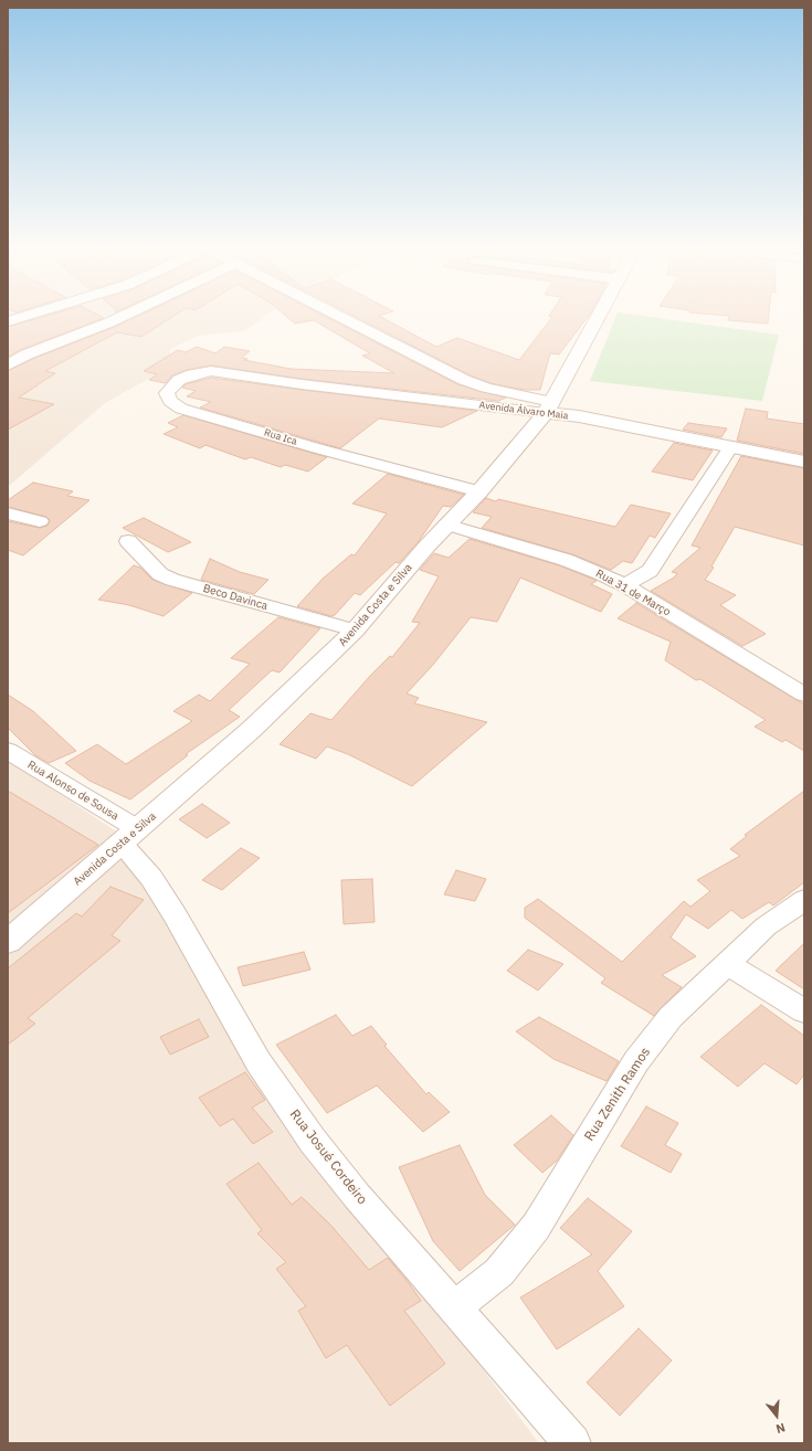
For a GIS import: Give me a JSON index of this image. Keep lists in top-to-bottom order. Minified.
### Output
{"streets":{"street":["Avenida Álvaro Maia","Rua Ica","Rua 31 de Março","Beco Davinca","Avenida Costa e Silva","Rua Alonso de Sousa","Rua Zenith Ramos","Rua Josué Cordeiro"]},"crossings":[["Avenida Álvaro Maia","Rua Ica"],["Avenida Álvaro Maia","Avenida Costa e Silva"],["Rua Ica","Avenida Costa e Silva"],["Rua 31 de Março","Avenida Costa e Silva"],["Beco Davinca","Avenida Costa e Silva"],["Avenida Costa e Silva","Rua Alonso de Sousa"],["Avenida Costa e Silva","Rua Josué Cordeiro"],["Rua Alonso de Sousa","Rua Josué Cordeiro"],["Rua Zenith Ramos","Rua Josué Cordeiro"]],"north":"bottom"}
